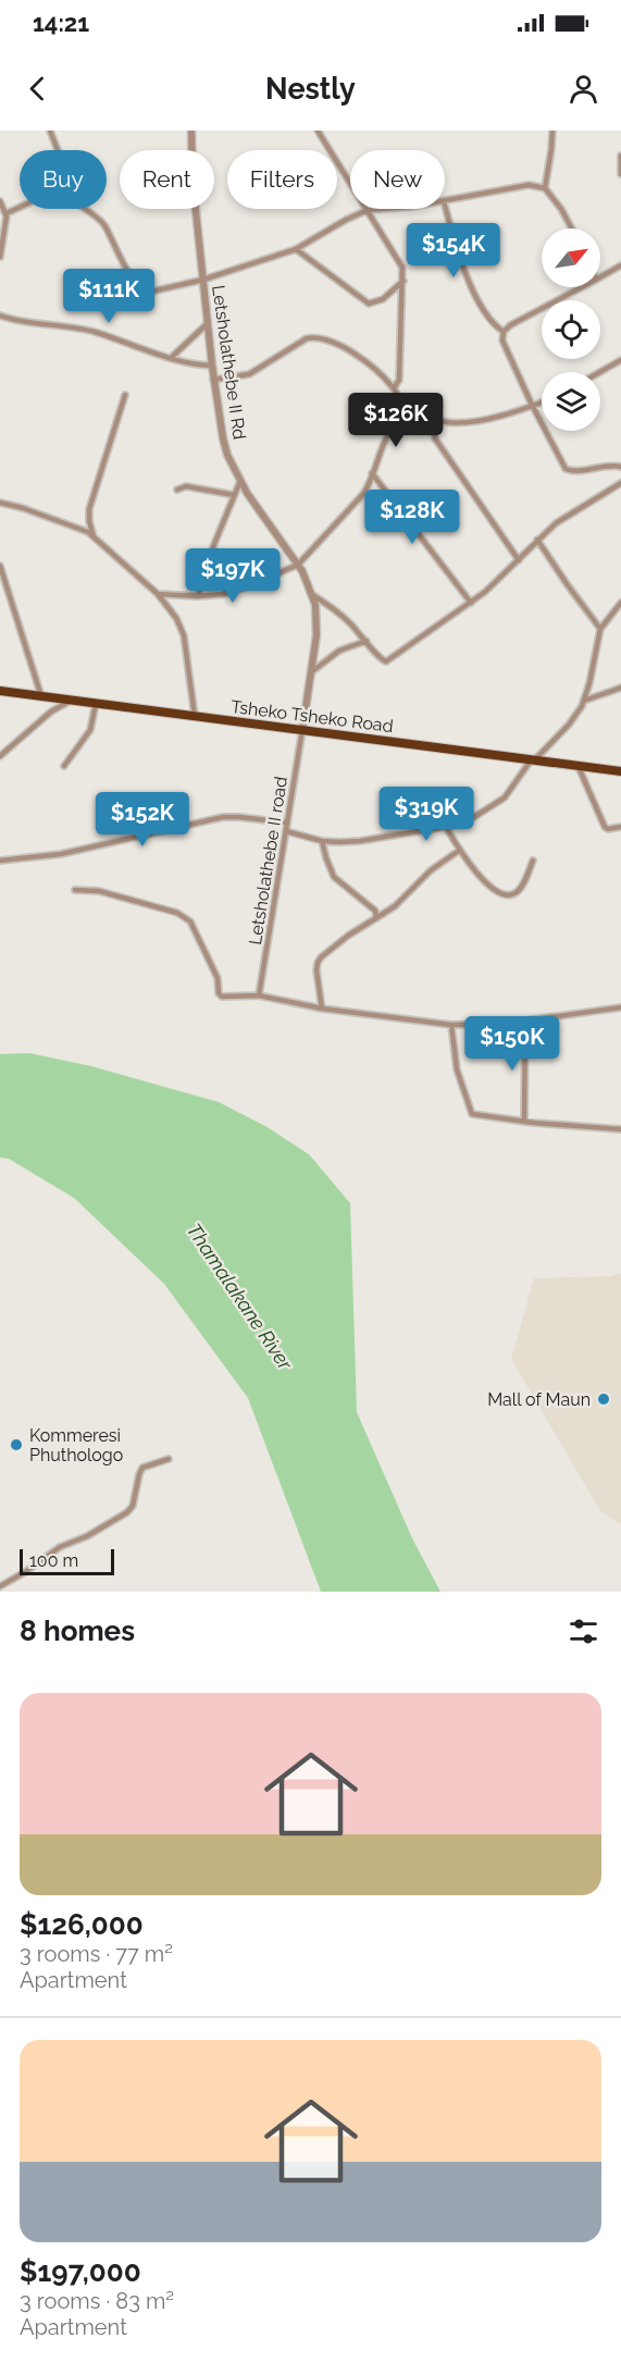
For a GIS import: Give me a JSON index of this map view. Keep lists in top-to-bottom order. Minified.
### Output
{"streets":{"highway":["Tsheko Tsheko Road"],"street":["Letsholathebe II Rd","Letsholathebe II road"]},"crossings":[["Letsholathebe II Rd","Tsheko Tsheko Road"],["Letsholathebe II Rd","Letsholathebe II road"],["Tsheko Tsheko Road","Letsholathebe II road"]],"water":["Thamalakane River"],"places":["Mall of Maun","Kommeresi Phuthologo"],"scale_bar":"100 m","north":"top right","page":{"status":"14:21","header":"Nestly","chip":["Buy","Rent","Filters","New"],"price":["$154K","$111K","$126K","$128K","$197K","$319K","$152K","$150K"],"scale":"100 m","heading":"8 homes","list":[{"name":"$126,000","note":"3 rooms · 77 m² · Apartment"},{"name":"$197,000","note":"3 rooms · 83 m² · Apartment"}]}}
